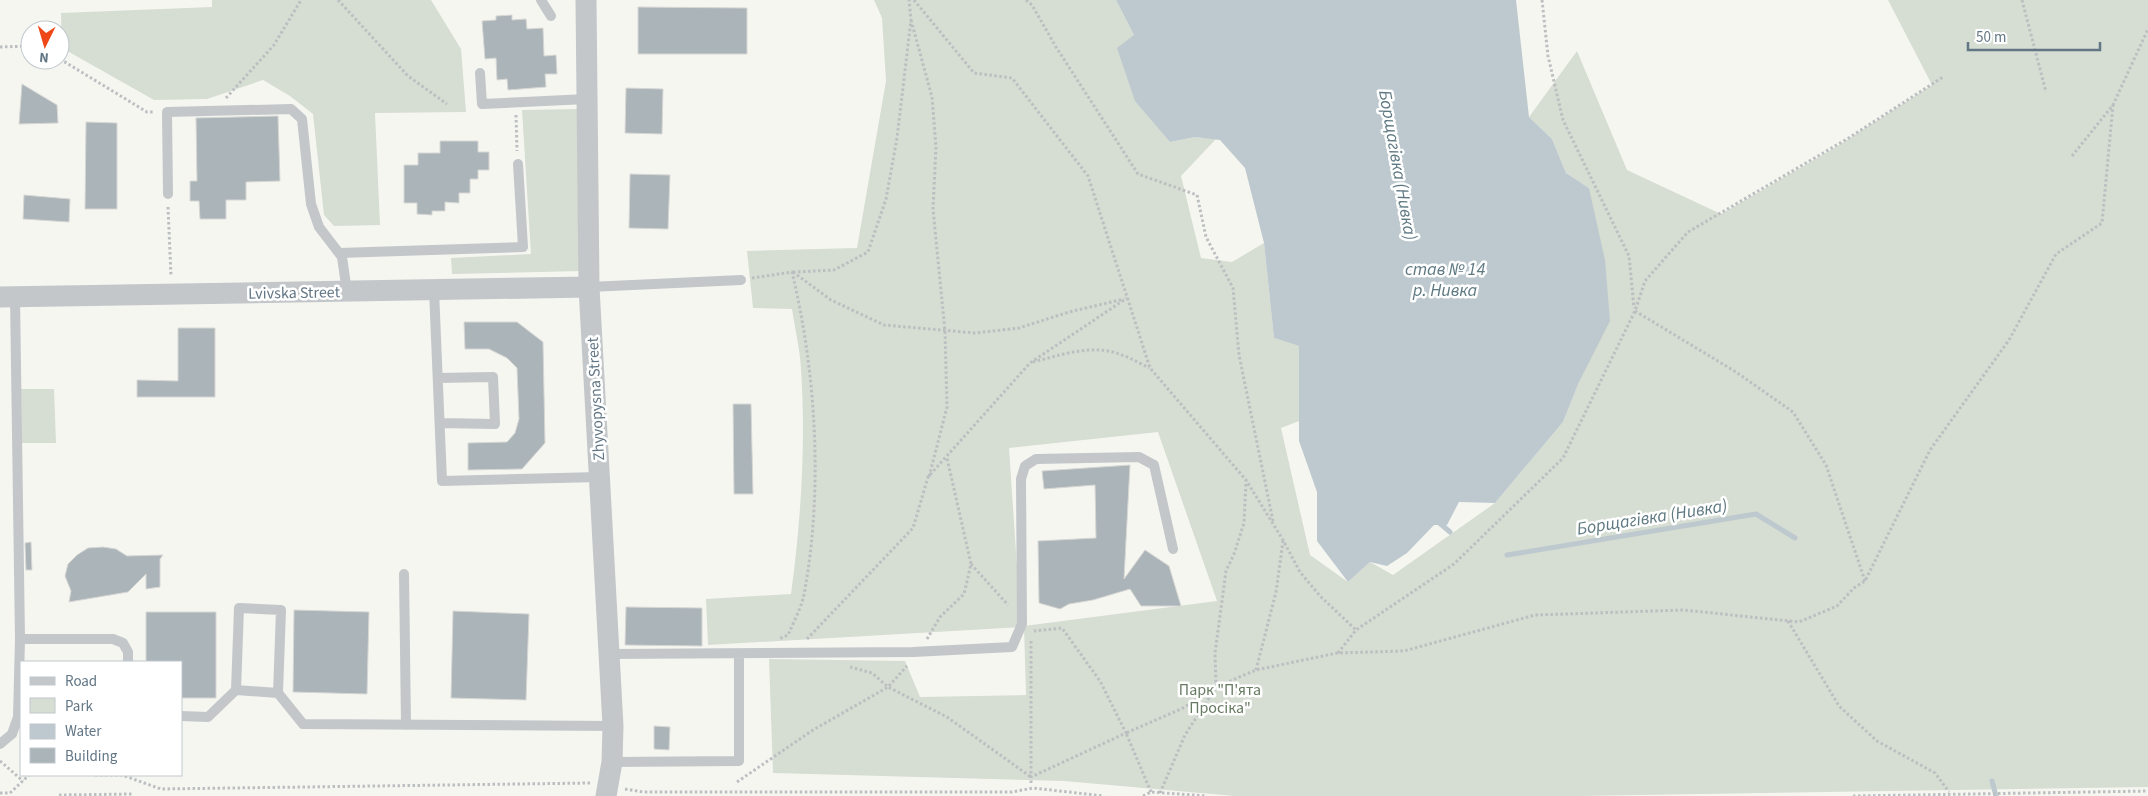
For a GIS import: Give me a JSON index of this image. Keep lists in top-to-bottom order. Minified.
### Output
{"streets":{"street":["Lvivska Street","Zhyvopysna Street"]},"crossings":[["Lvivska Street","Zhyvopysna Street"]],"water":["Борщагівка (Нивка)","став № 14 р. Нивка"],"parks":["Парк \"П'ята Просіка\""],"legend":["Road","Park","Water","Building"],"scale_bar":"50 m","north":"bottom"}
